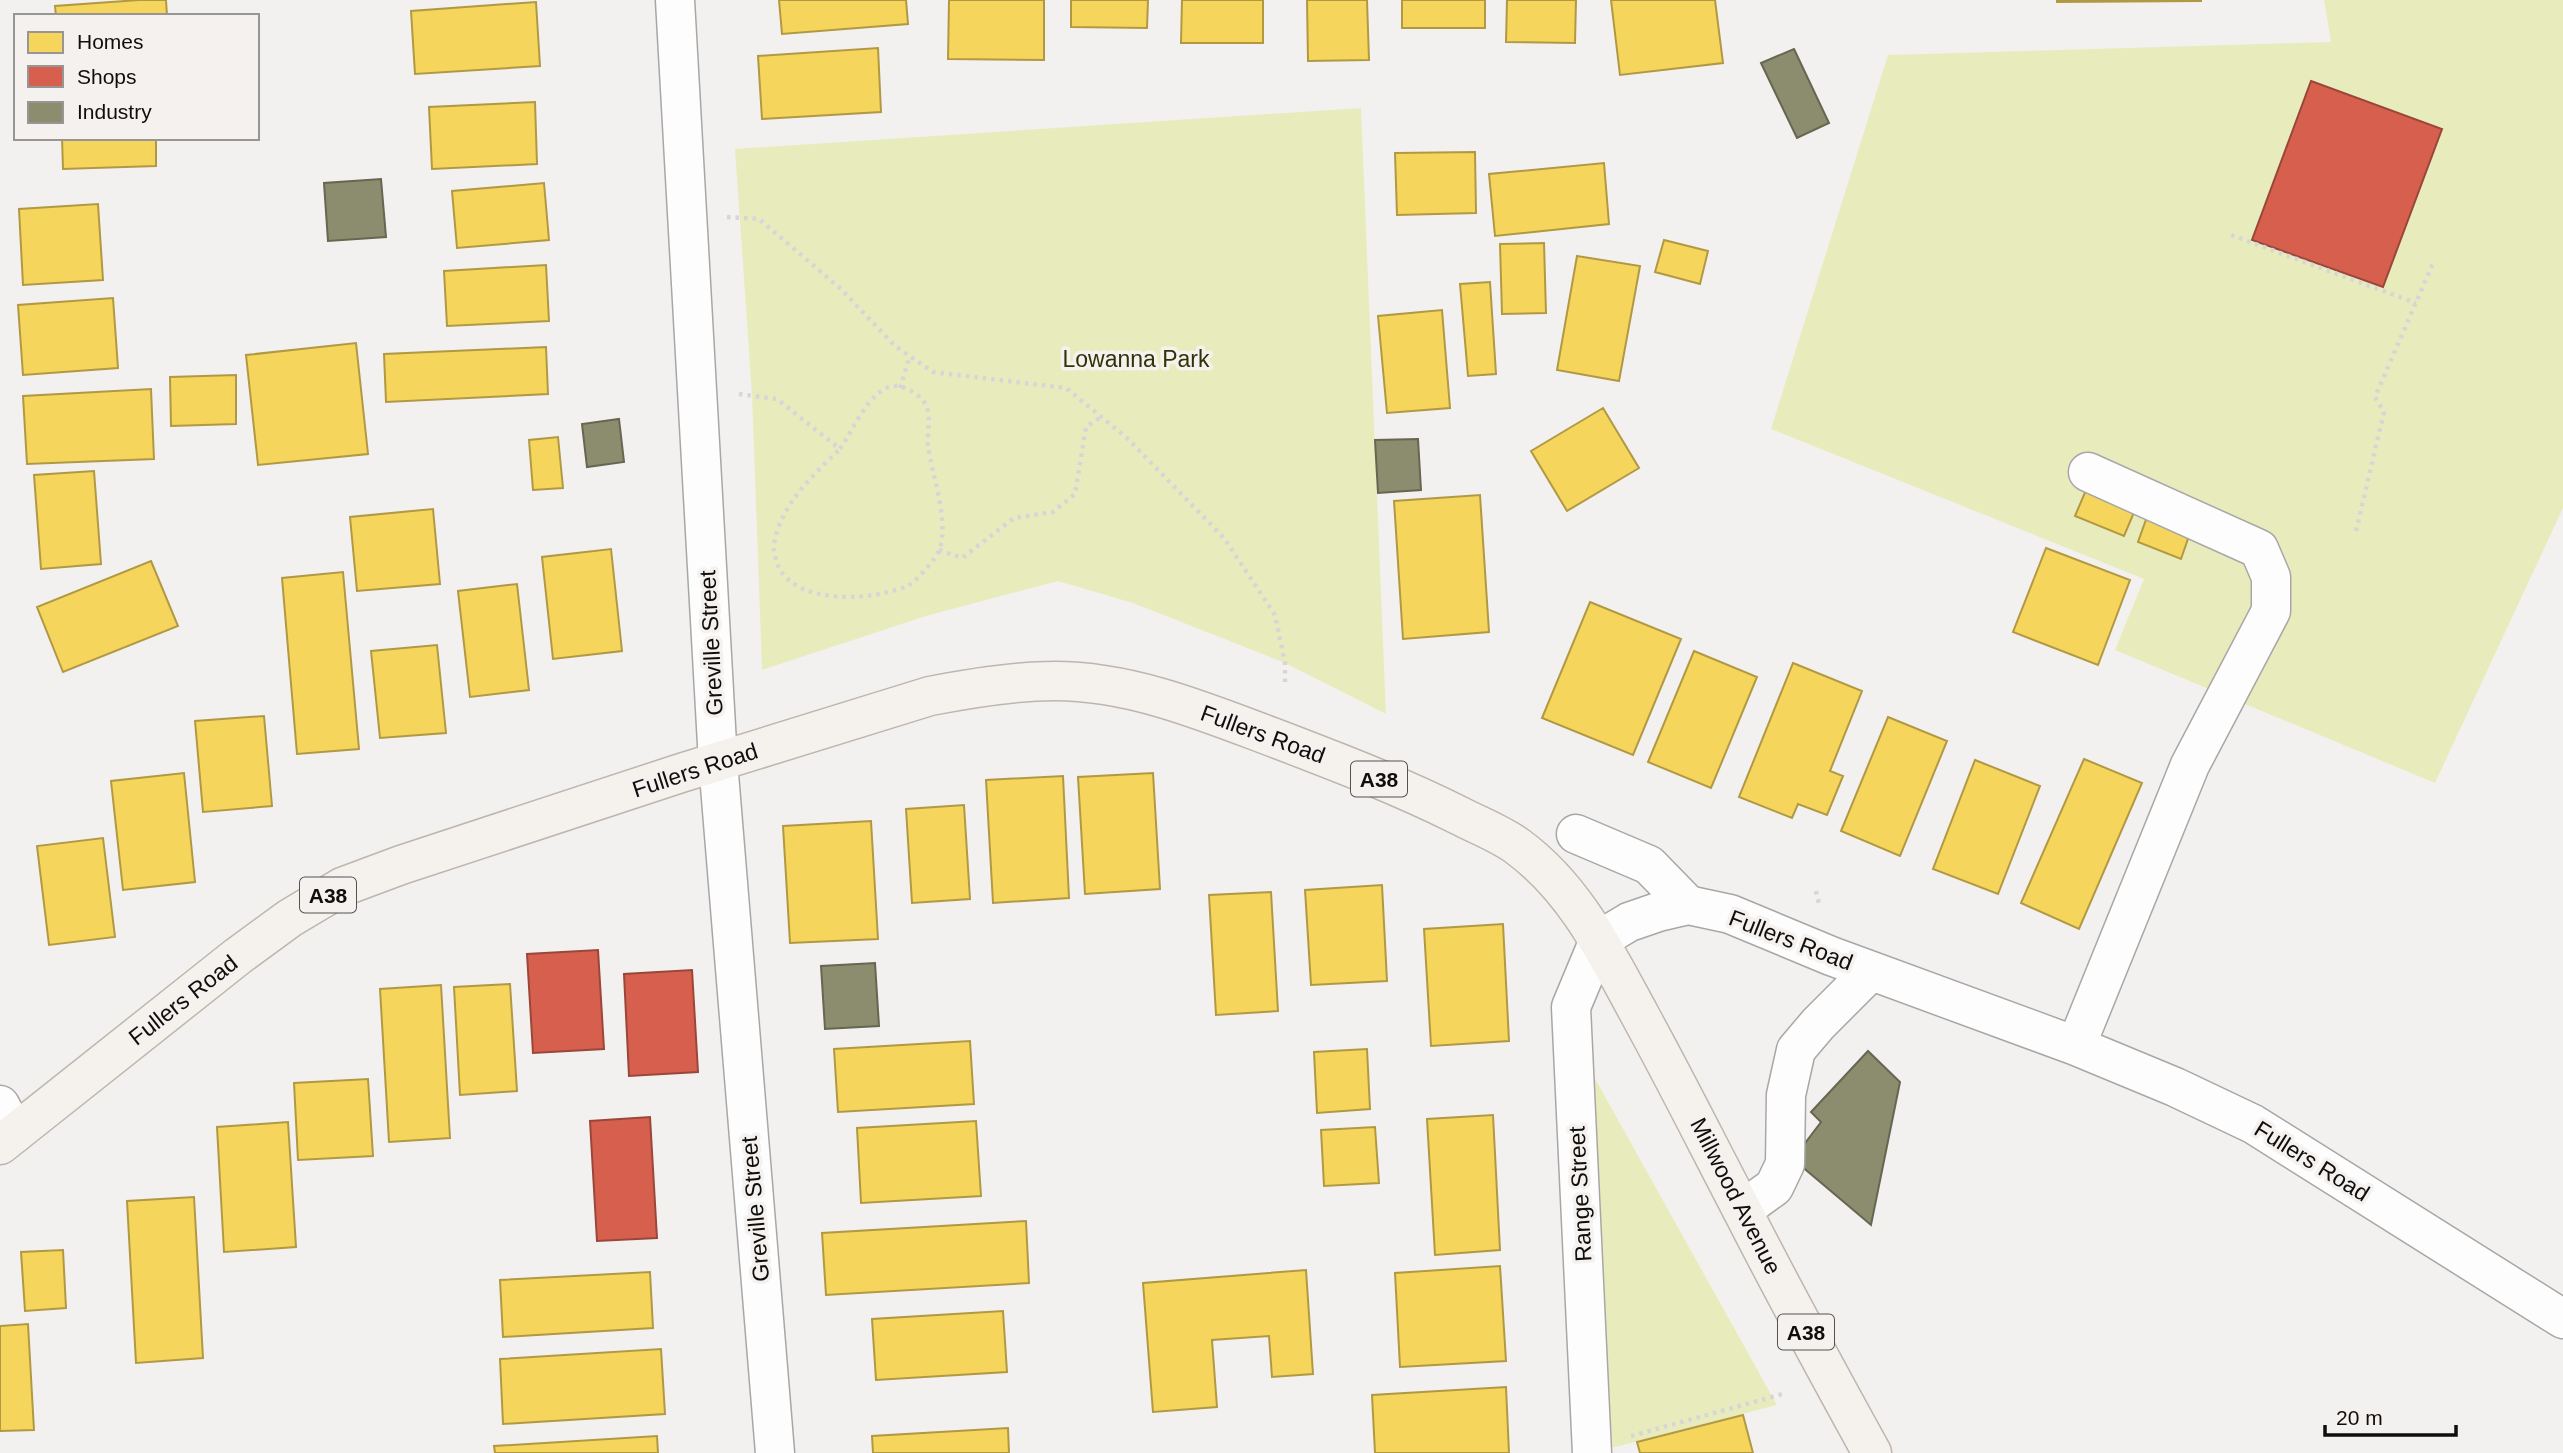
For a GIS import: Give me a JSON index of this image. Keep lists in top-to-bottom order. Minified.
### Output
{"streets":{"main road":["Fullers Road","A38","Millwood Avenue"],"street":["Greville Street","Range Street"]},"crossings":[["Greville Street","Fullers Road"],["Fullers Road","Range Street"],["Fullers Road","Millwood Avenue"],["Range Street","Millwood Avenue"]],"parks":["Lowanna Park"],"legend":["Homes","Shops","Industry"],"scale_bar":"20 m"}
